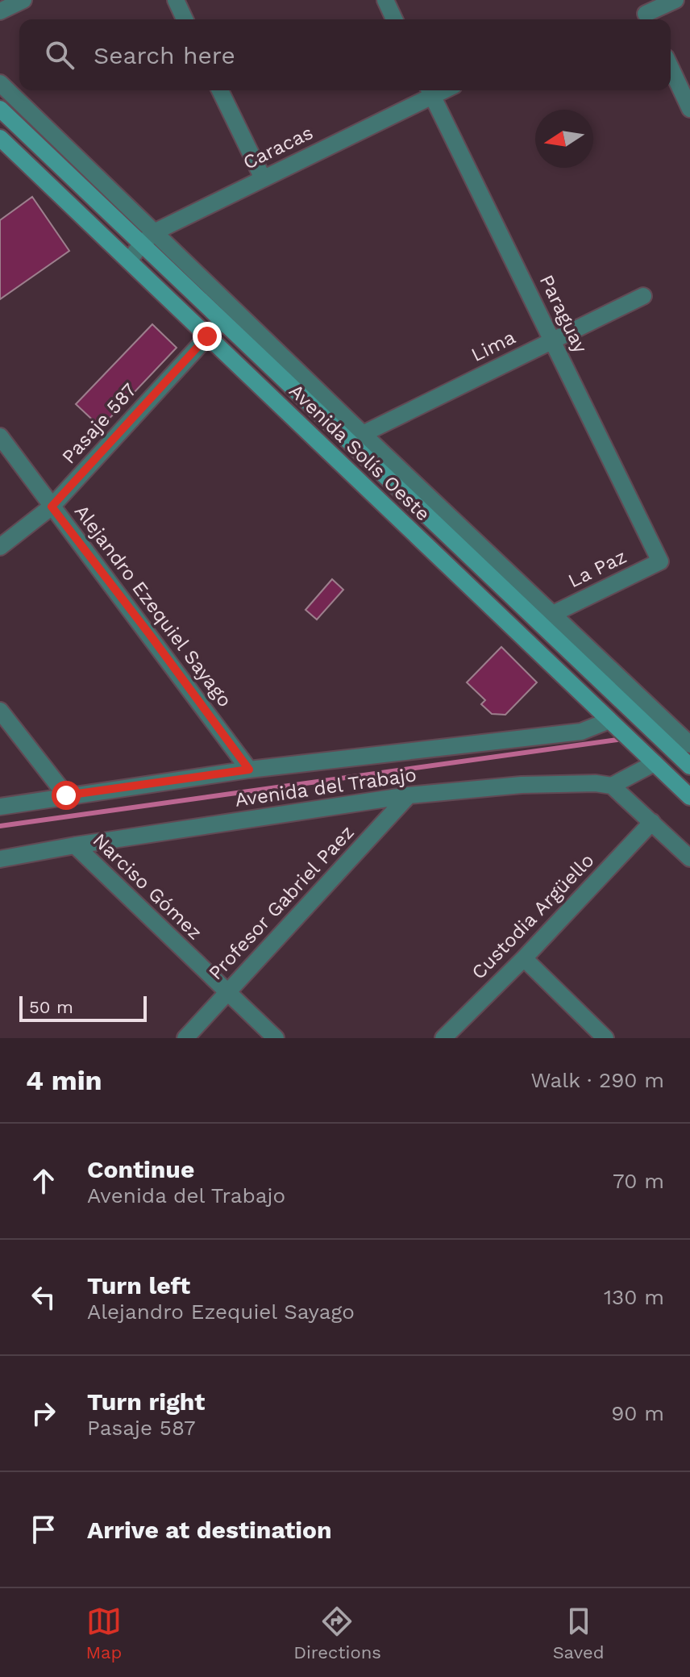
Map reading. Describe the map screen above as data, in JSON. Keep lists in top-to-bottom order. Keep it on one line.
{"streets":{"main road":["Avenida Solís Oeste"],"street":["Caracas","Paraguay","Lima","Pasaje 587","La Paz","Alejandro Ezequiel Sayago","Avenida del Trabajo","Narciso Gómez","Profesor Gabriel Paez","Custodia Argüello"]},"crossings":[["Caracas","Paraguay"],["Caracas","Avenida Solís Oeste"],["Paraguay","Lima"],["Paraguay","La Paz"],["Pasaje 587","Avenida Solís Oeste"],["Pasaje 587","Alejandro Ezequiel Sayago"],["Avenida Solís Oeste","Avenida del Trabajo"],["Alejandro Ezequiel Sayago","Avenida del Trabajo"],["Avenida del Trabajo","Narciso Gómez"],["Avenida del Trabajo","Profesor Gabriel Paez"],["Narciso Gómez","Profesor Gabriel Paez"]],"scale_bar":"50 m","north":"left","page":{"search":"Search here","scale":"50 m","heading":["4 min","Walk · 290 m"],"list":[["Continue","Avenida del Trabajo","70 m"],["Turn left","Alejandro Ezequiel Sayago","130 m"],["Turn right","Pasaje 587","90 m"],"Arrive at destination"],"nav":["Map","Directions","Saved"]}}
